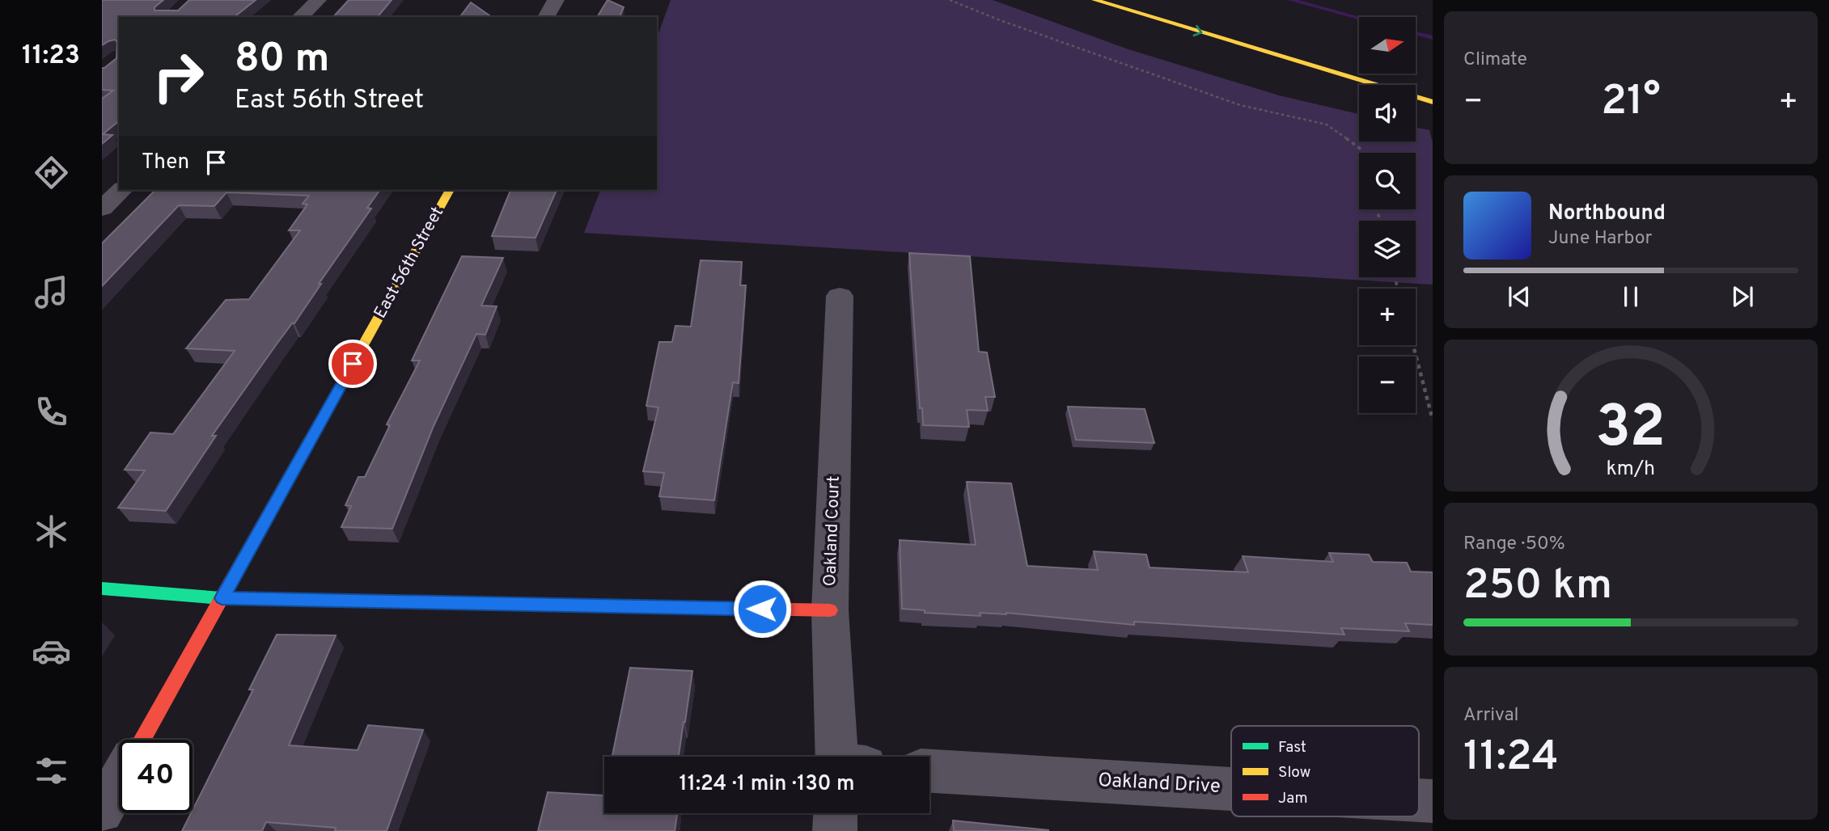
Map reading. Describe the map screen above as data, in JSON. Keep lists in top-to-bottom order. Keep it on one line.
{"streets":{"main road":["East 56th Street"],"street":["Oakland Court","Oakland Drive"]},"legend":["Fast","Slow","Jam"],"north":"right","page":{"tabs":"11:23","tile":["Climate",["Range · 50%","250 km"],["Arrival","11:24"]],"map_buttons":["+","−"],"turn":["80 m","East 56th Street"],"heat":["−","21°","+"],"then":"Then","song":["Northbound","June Harbor"],"limit":"40","trip":"11:24 · 1 min · 130 m","gauge":["32","km/h"]}}
